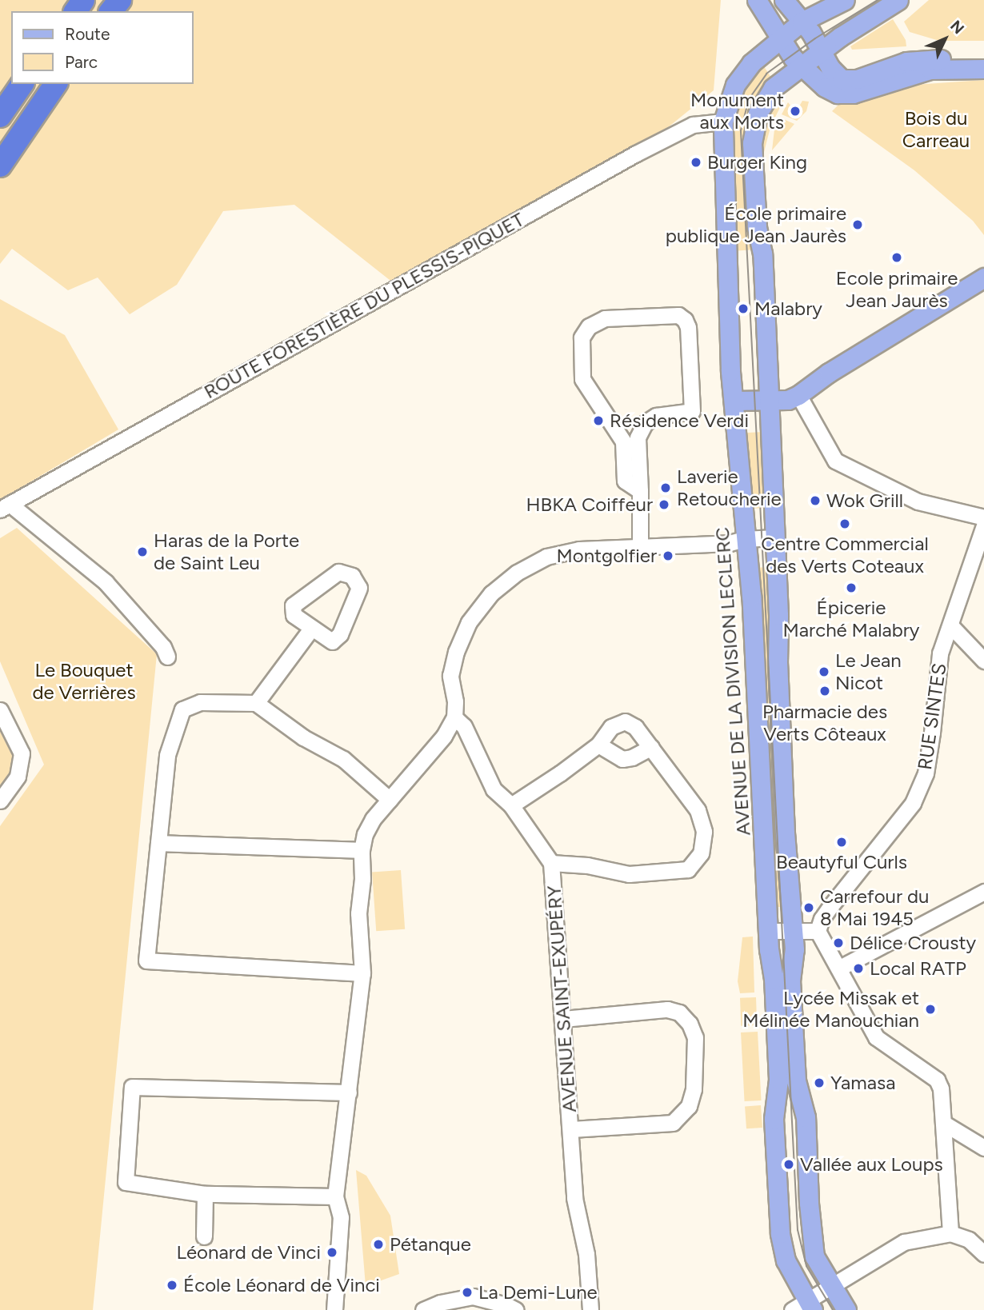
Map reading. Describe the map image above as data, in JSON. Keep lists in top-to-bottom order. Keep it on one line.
{"streets":{"main road":["AVENUE DE LA DIVISION LECLERC"],"street":["ROUTE FORESTIÈRE DU PLESSIS-PIQUET","RUE SINTES","AVENUE SAINT-EXUPÉRY"]},"crossings":[["ROUTE FORESTIÈRE DU PLESSIS-PIQUET","AVENUE DE LA DIVISION LECLERC"]],"parks":["Bois du Carreau","Le Bouquet de Verrières"],"places":["Monument aux Morts","Burger King","École primaire publique Jean Jaurès","Ecole primaire Jean Jaurès","Malabry","Résidence Verdi","Laverie Retoucherie","Wok Grill","HBKA Coiffeur","Centre Commercial des Verts Coteaux","Haras de la Porte de Saint Leu","Montgolfier","Épicerie Marché Malabry","Le Jean Nicot","Pharmacie des Verts Côteaux","Beautyful Curls","Carrefour du 8 Mai 1945","Délice Crousty","Local RATP","Lycée Missak et Mélinée Manouchian","Yamasa","Vallée aux Loups","Pétanque","Léonard de Vinci","École Léonard de Vinci","La Demi-Lune"],"legend":["Route","Parc"],"north":"top right"}
